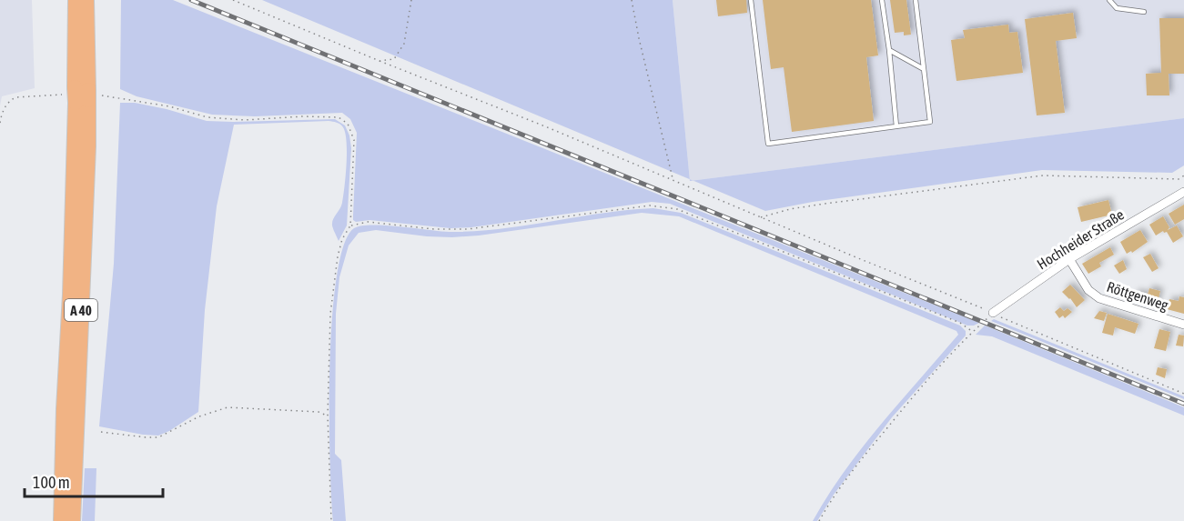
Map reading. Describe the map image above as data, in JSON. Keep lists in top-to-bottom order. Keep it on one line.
{"streets":{"highway":["A 40"],"street":["Hochheider Straße","Röttgenweg"]},"crossings":[["Hochheider Straße","Röttgenweg"]],"scale_bar":"100 m"}
